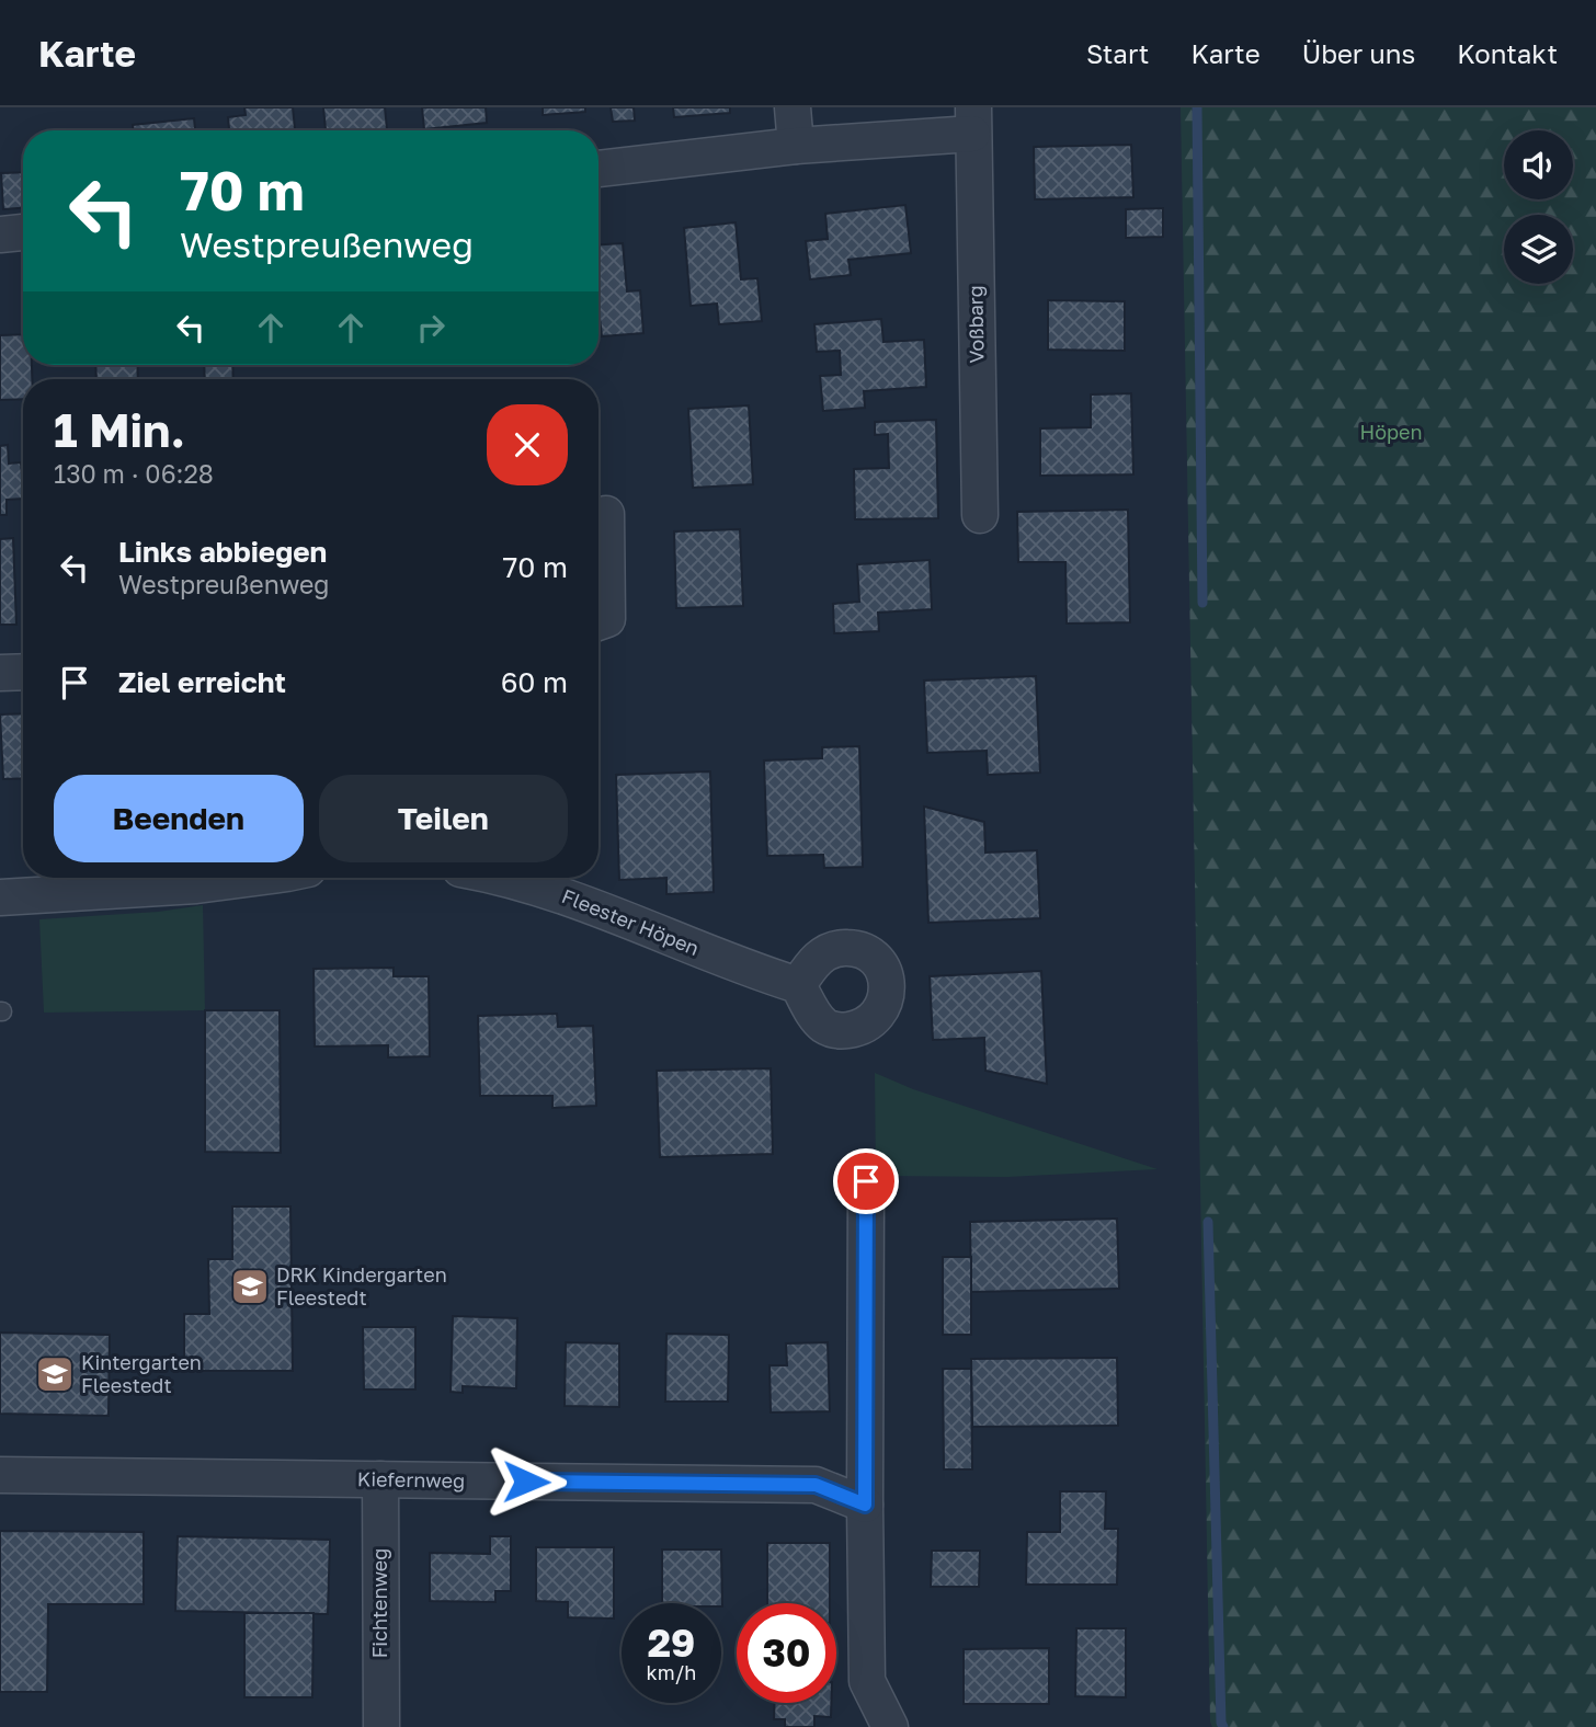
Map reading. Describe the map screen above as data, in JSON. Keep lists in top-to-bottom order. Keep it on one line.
{"streets":{"street":["Voßbarg","Fleester Höpen","Kiefernweg","Fichtenweg"]},"crossings":[["Kiefernweg","Fichtenweg"]],"parks":["Höpen"],"places":{"school or university":["DRK Kindergarten Fleestedt","Kintergarten Fleestedt"]},"page":{"header":"Karte","nav":["Start","Karte","Über uns","Kontakt"],"turn":["70 m","Westpreußenweg"],"heading":["1 Min.","130 m · 06:28"],"list":[{"name":"Links abbiegen","note":"Westpreußenweg","value":"70 m"},{"name":"Ziel erreicht","value":"60 m"}],"buttons":["Beenden","Teilen"],"speed":"29 km/h","limit":"30"}}
